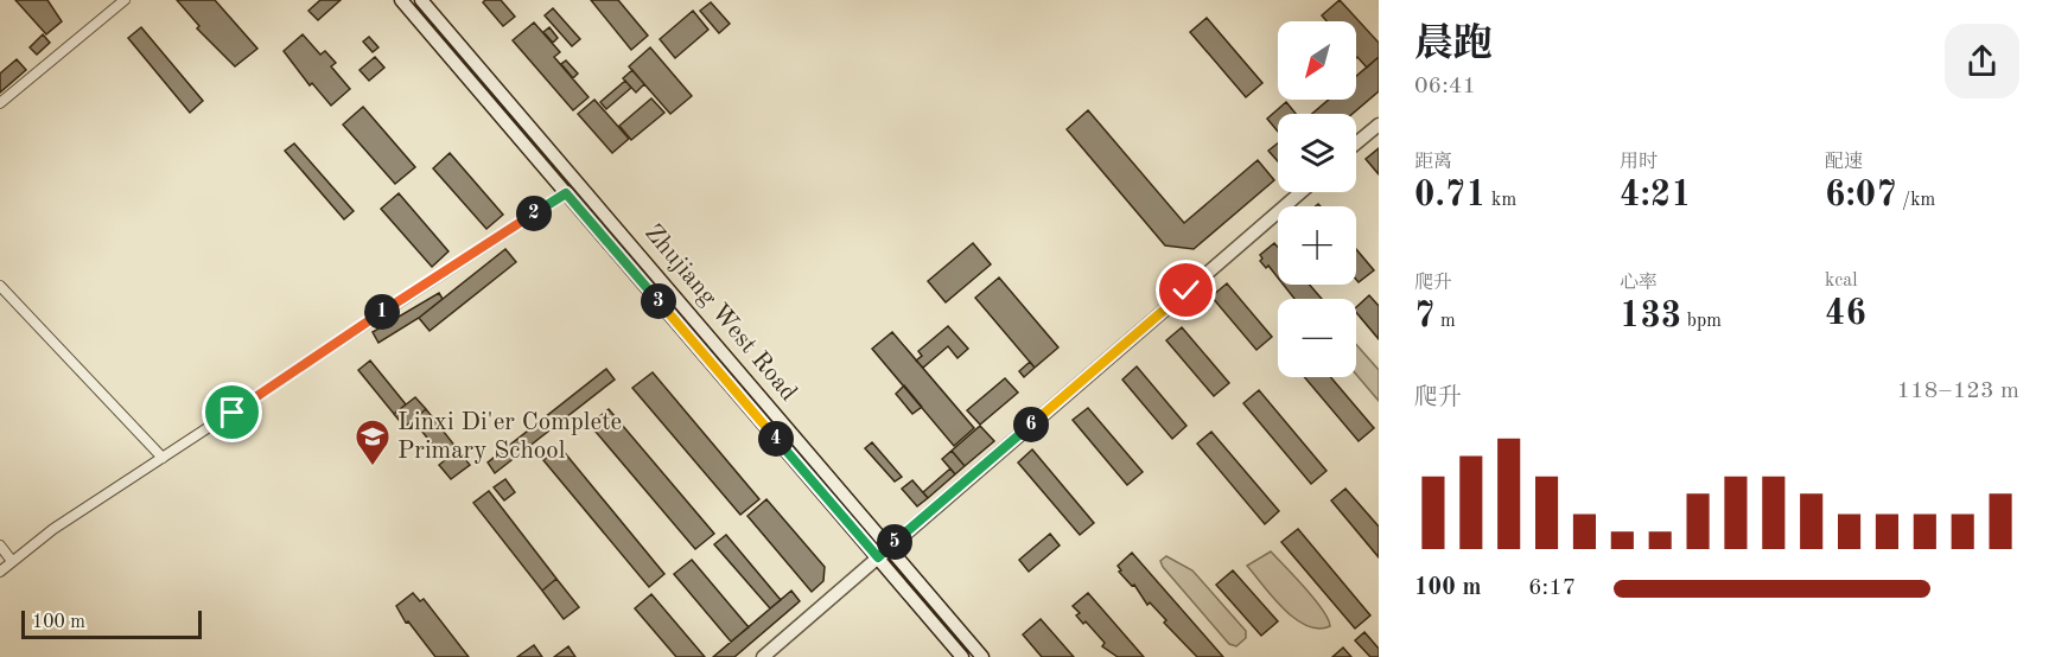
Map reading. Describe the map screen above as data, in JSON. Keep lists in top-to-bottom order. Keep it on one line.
{"streets":{"main road":["Zhujiang West Road"]},"places":{"school or university":["Linxi Di'er Complete Primary School"]},"scale_bar":"100 m","north":"bottom left","page":{"heading":["晨跑","06:41"],"map_buttons":["+","−"],"stats":[["距离","0.71 km"],["用时","4:21"],["配速","6:07 /km"],["爬升","7 m"],["心率","133 bpm"],["kcal","46"]],"pins":["2","3","1","6","4","5"],"chart":["爬升","118–123 m"],"list":[{"name":"100 m","note":"6:17"}],"scale":"100 m"}}
